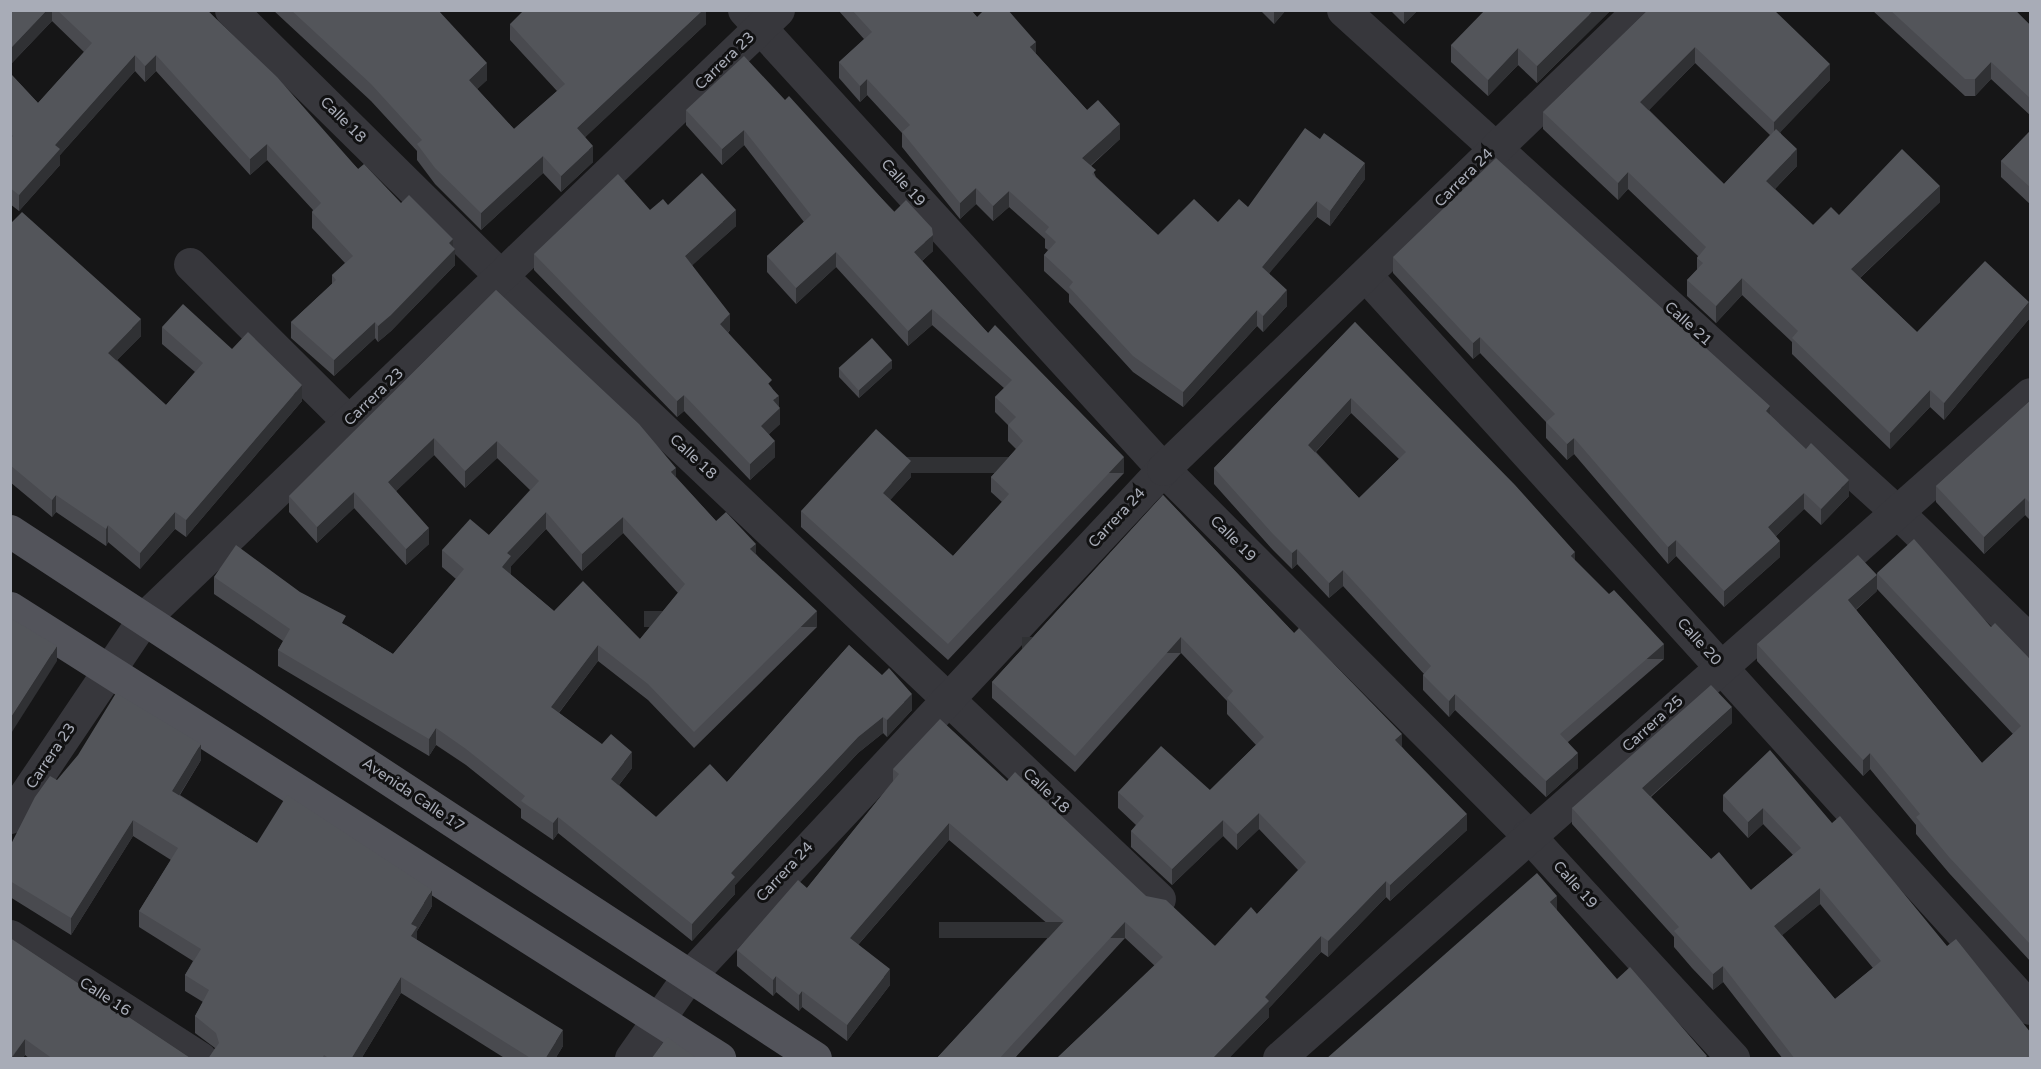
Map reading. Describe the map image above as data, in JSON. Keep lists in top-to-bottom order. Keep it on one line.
{"streets":{"main road":["Avenida Calle 17"],"street":["Carrera 23","Calle 18","Carrera 24","Calle 19","Calle 21","Calle 20","Carrera 25","Calle 16"]},"crossings":[["Carrera 23","Calle 18"],["Carrera 23","Calle 19"],["Carrera 23","Avenida Calle 17"],["Calle 18","Carrera 24"],["Carrera 24","Calle 19"],["Carrera 24","Calle 21"],["Carrera 24","Calle 20"],["Carrera 24","Avenida Calle 17"],["Calle 19","Carrera 25"],["Calle 21","Carrera 25"],["Calle 20","Carrera 25"]]}
